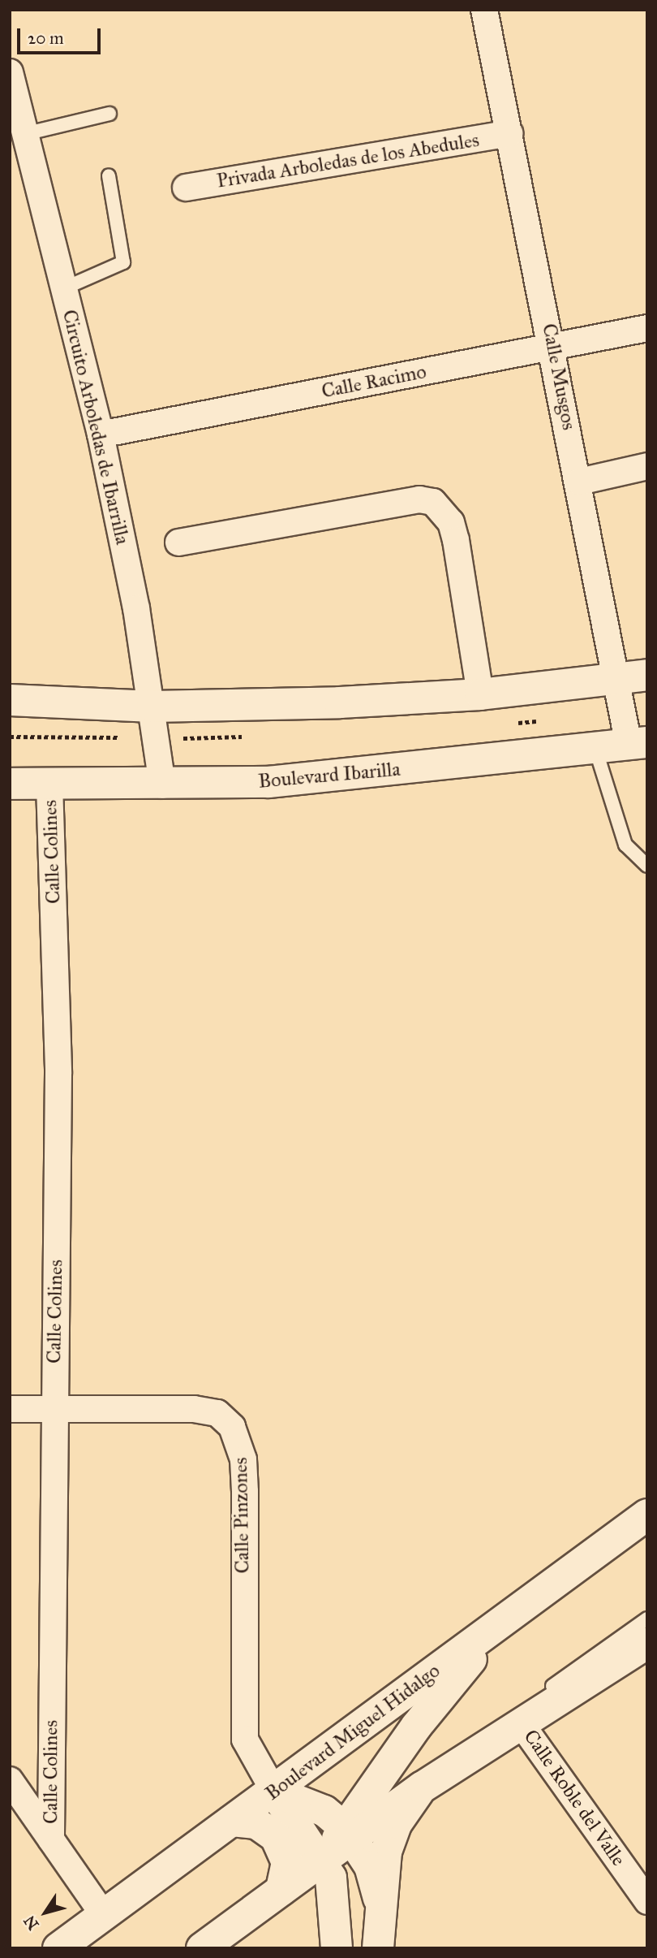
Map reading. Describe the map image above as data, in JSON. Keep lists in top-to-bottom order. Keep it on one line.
{"streets":{"main road":["Boulevard Ibarilla","Boulevard Miguel Hidalgo"],"street":["Privada Arboledas de los Abedules","Calle Musgos","Calle Racimo","Circuito Arboledas de Ibarrilla","Calle Colines","Calle Pinzones","Calle Roble del Valle"]},"crossings":[["Privada Arboledas de los Abedules","Calle Musgos"],["Calle Musgos","Calle Racimo"],["Calle Musgos","Boulevard Ibarilla"],["Calle Racimo","Circuito Arboledas de Ibarrilla"],["Circuito Arboledas de Ibarrilla","Boulevard Ibarilla"],["Boulevard Ibarilla","Calle Colines"],["Calle Colines","Calle Pinzones"],["Calle Pinzones","Boulevard Miguel Hidalgo"]],"scale_bar":"20 m","north":"bottom left"}
